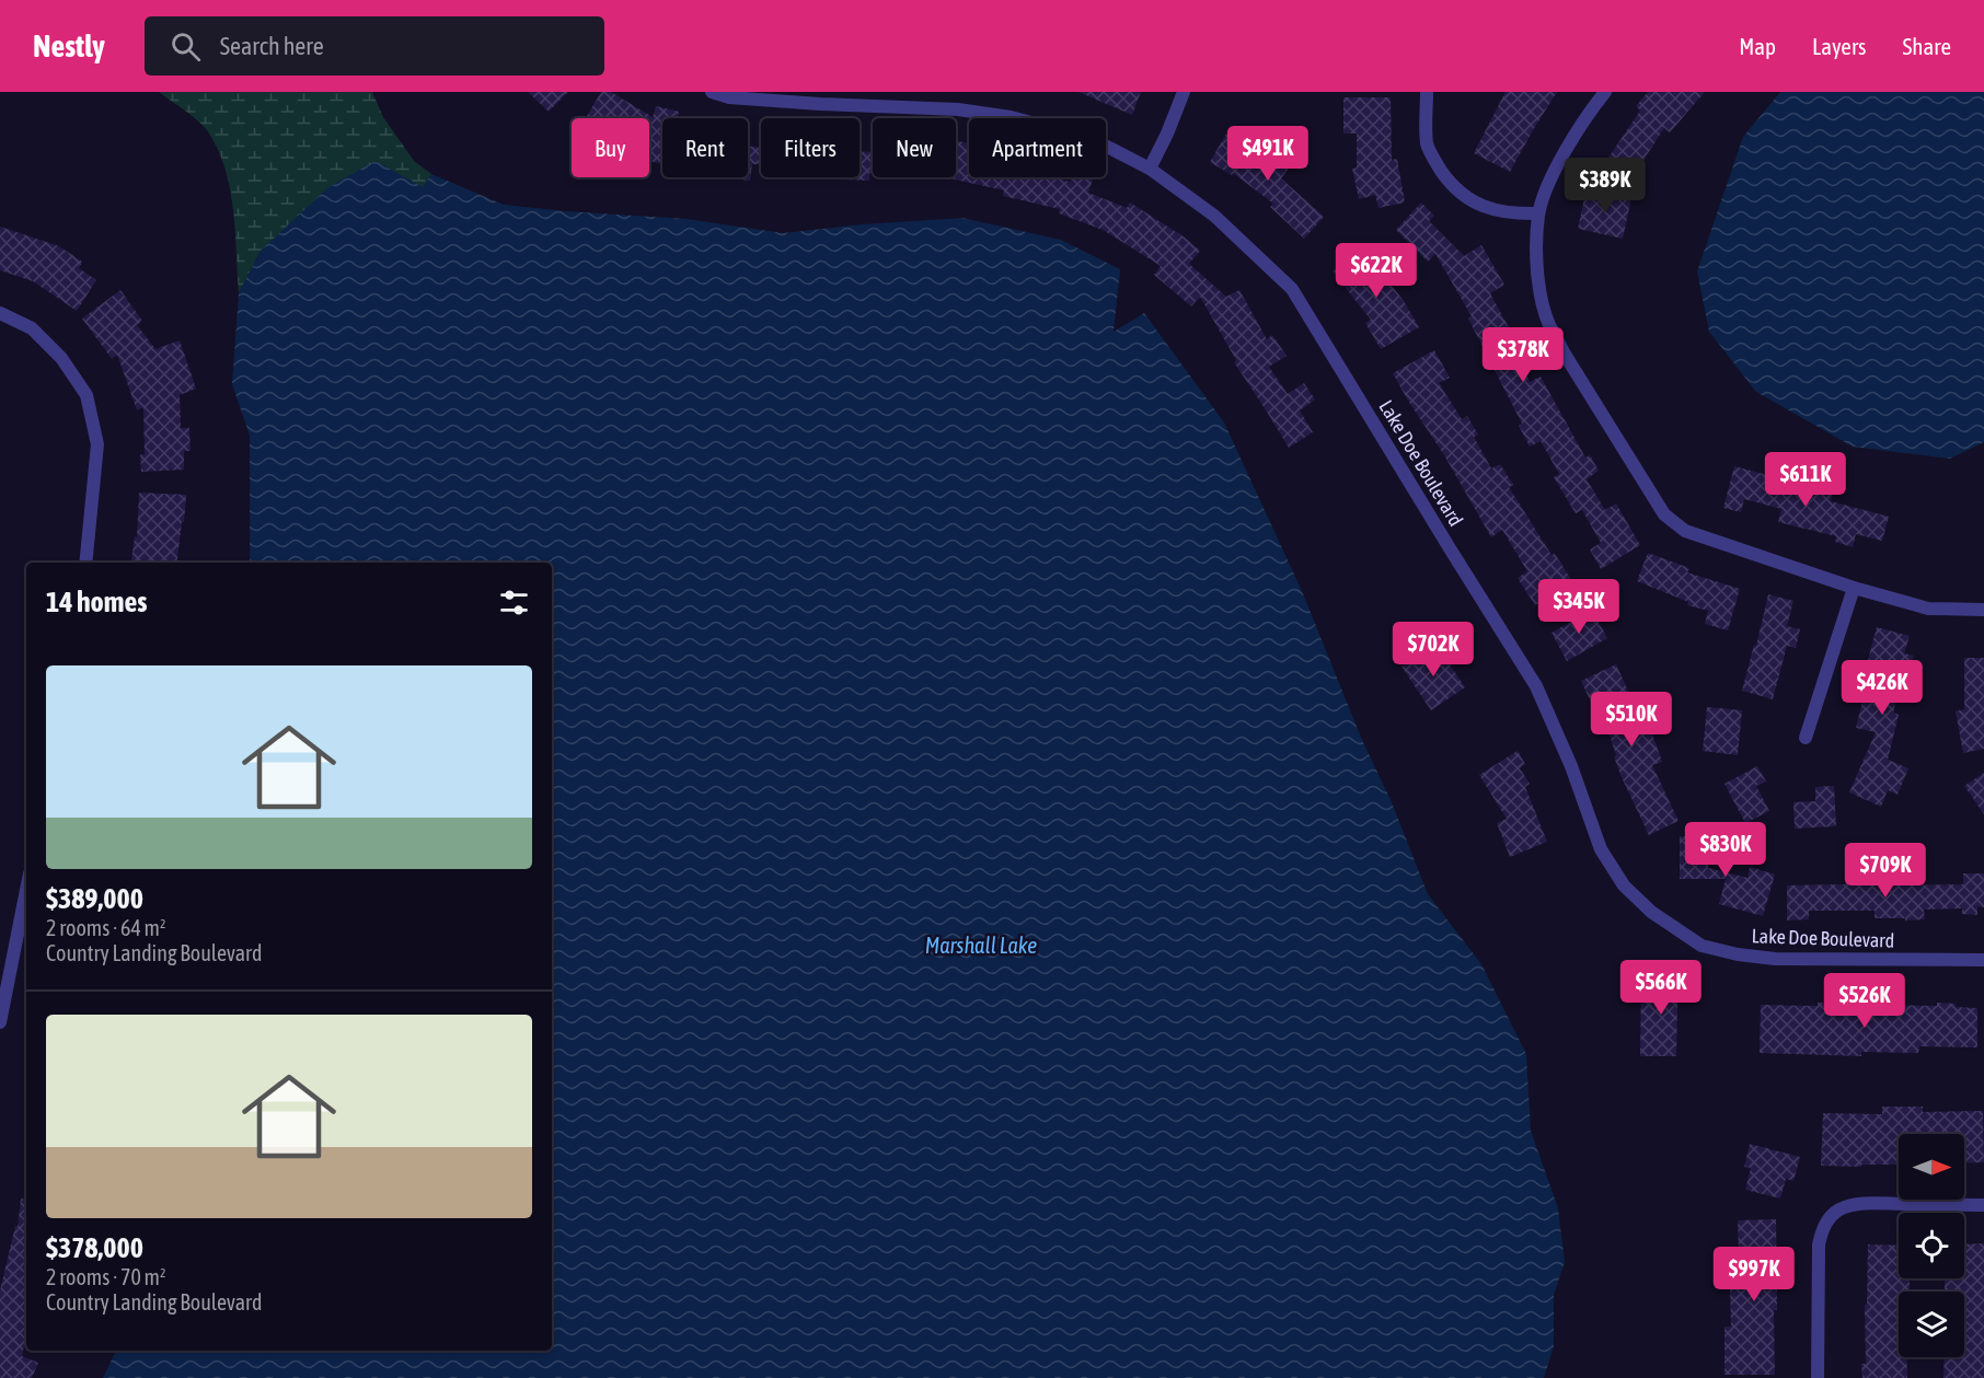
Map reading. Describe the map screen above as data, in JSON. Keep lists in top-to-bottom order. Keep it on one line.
{"streets":{"street":["Lake Doe Boulevard"]},"water":["Marshall Lake"],"north":"right","page":{"header":"Nestly","search":"Search here","nav":["Map","Layers","Share"],"chip":["Buy","Rent","Filters","New","Apartment"],"price":["$491K","$389K","$622K","$378K","$611K","$345K","$702K","$426K","$510K","$830K","$709K","$566K","$526K","$997K"],"heading":"14 homes","list":[{"name":"$389,000","note":"2 rooms · 64 m² · Country Landing Boulevard"},{"name":"$378,000","note":"2 rooms · 70 m² · Country Landing Boulevard"}]}}
